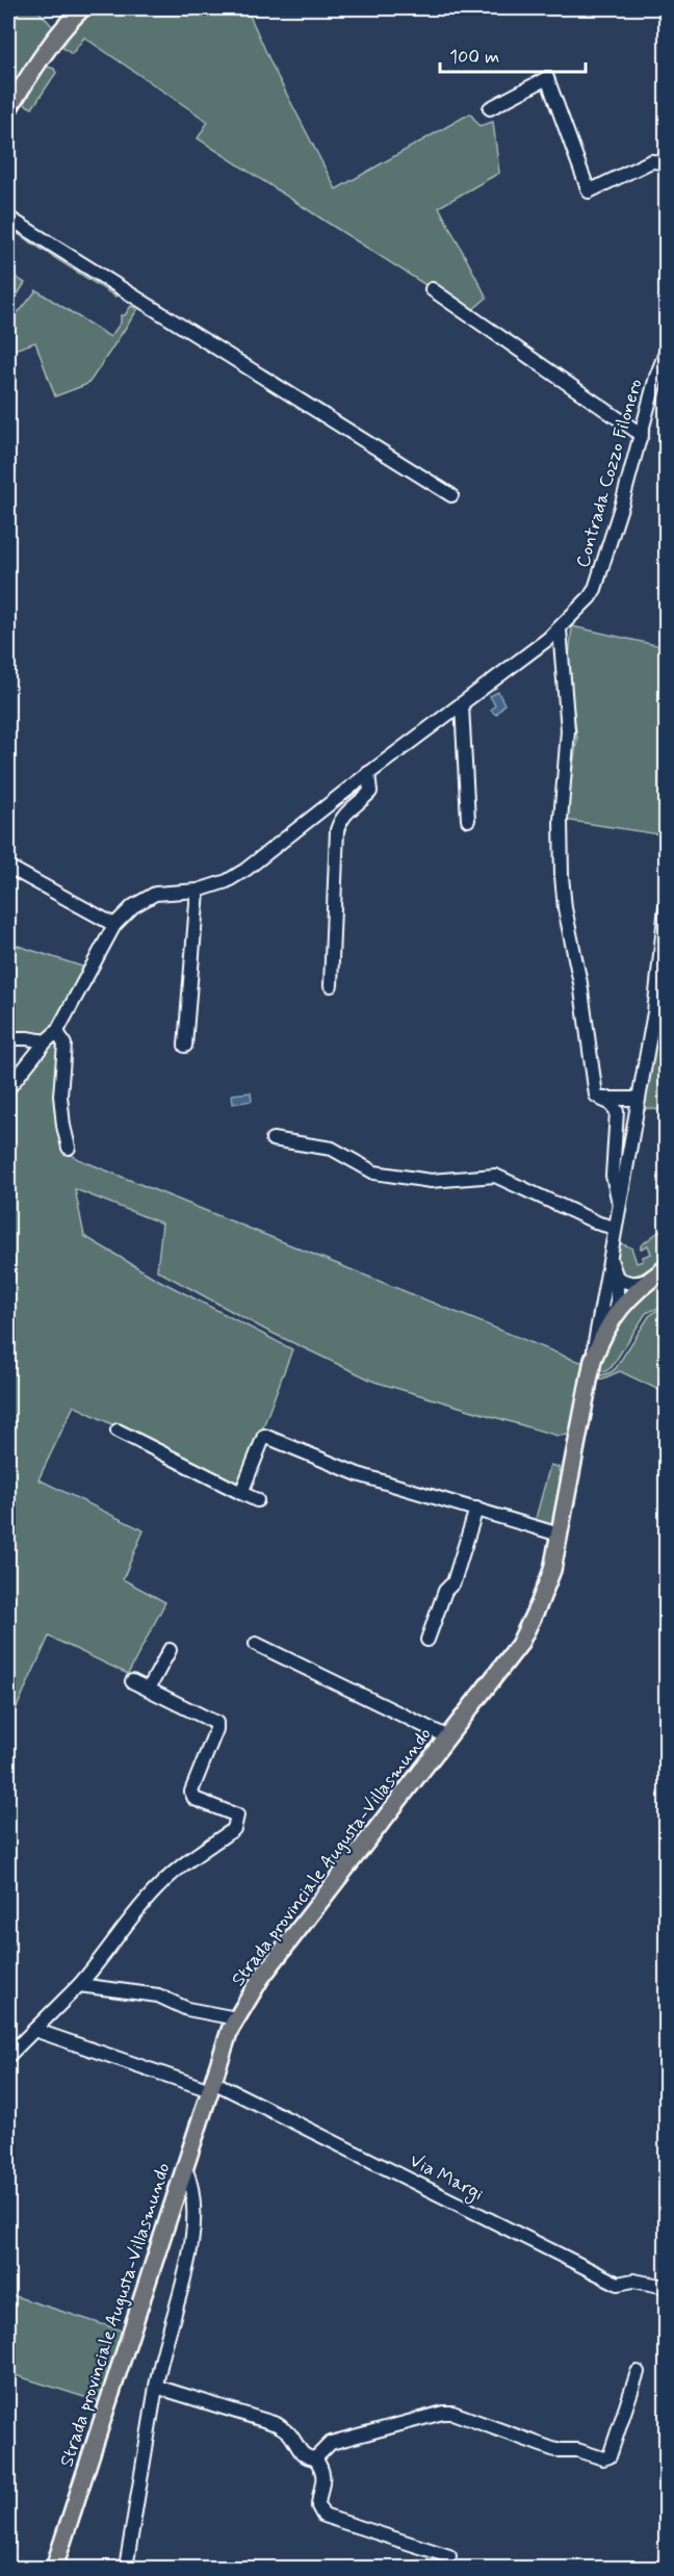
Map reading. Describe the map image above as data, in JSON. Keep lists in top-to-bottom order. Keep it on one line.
{"streets":{"main road":["Strada provinciale Augusta-Villasmundo"],"street":["Contrada Cozzo Filonero","Via Margi"]},"crossings":[["Strada provinciale Augusta-Villasmundo","Via Margi"]],"scale_bar":"100 m"}
